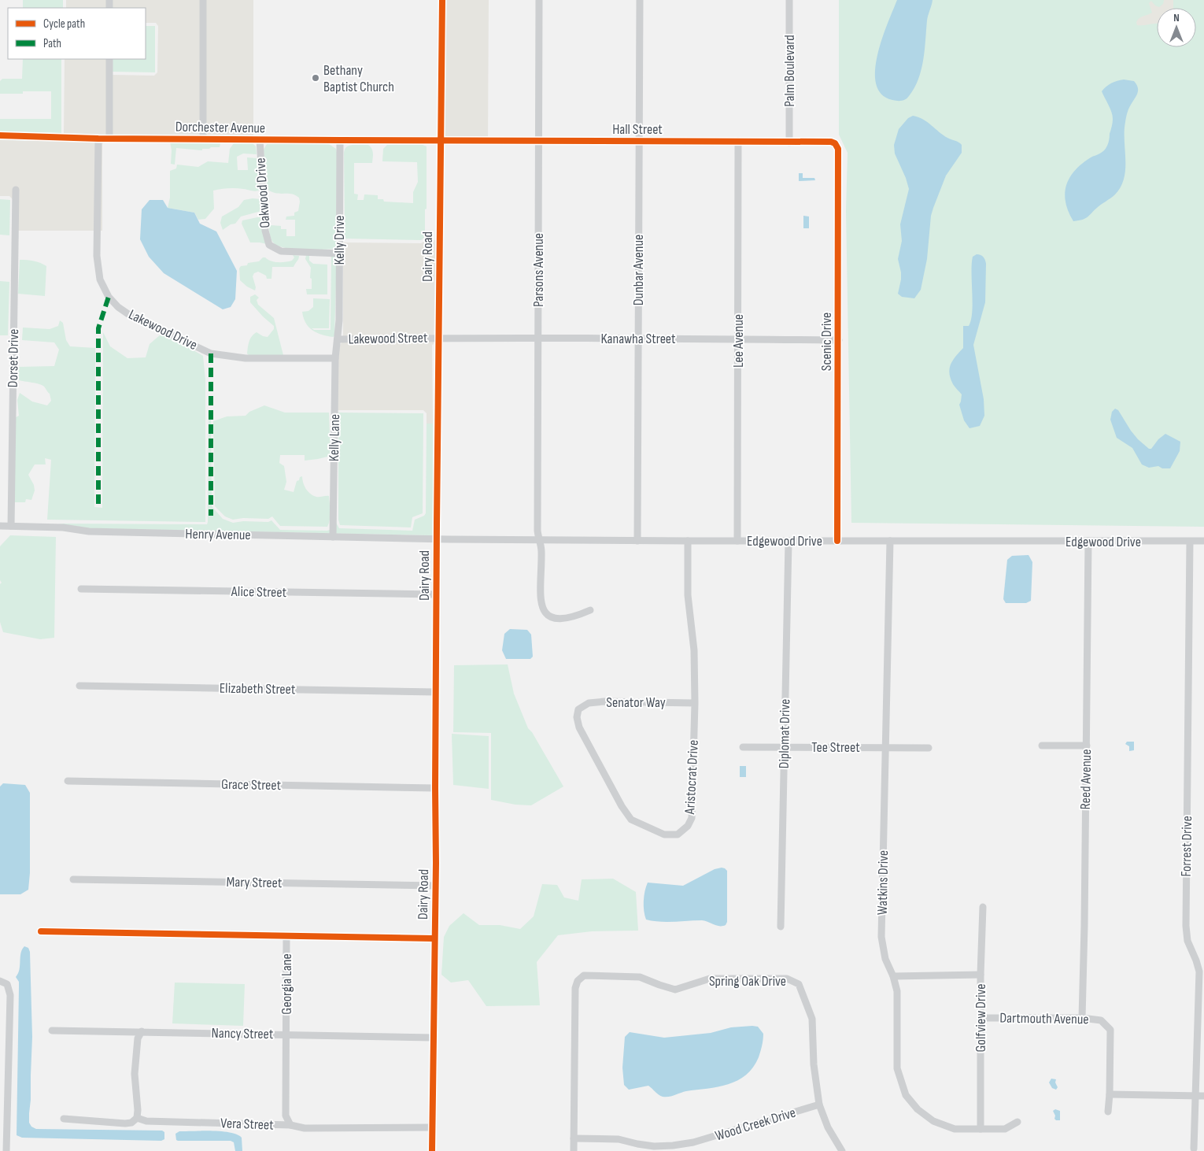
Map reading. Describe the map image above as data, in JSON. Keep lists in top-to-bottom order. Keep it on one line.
{"streets":{"street":["Palm Boulevard","Dorchester Avenue","Hall Street","Oakwood Drive","Kelly Drive","Dairy Road","Parsons Avenue","Dunbar Avenue","Lakewood Drive","Lakewood Street","Kanawha Street","Lee Avenue","Scenic Drive","Dorset Drive","Kelly Lane","Henry Avenue","Edgewood Drive","Alice Street","Elizabeth Street","Senator Way","Diplomat Drive","Tee Street","Aristocrat Drive","Reed Avenue","Grace Street","Forrest Drive","Mary Street","Watkins Drive","Spring Oak Drive","Georgia Lane","Golfview Drive","Dartmouth Avenue","Nancy Street","Vera Street","Wood Creek Drive"]},"crossings":[["Palm Boulevard","Hall Street"],["Dorchester Avenue","Hall Street"],["Dorchester Avenue","Oakwood Drive"],["Dorchester Avenue","Kelly Drive"],["Dorchester Avenue","Dairy Road"],["Dorchester Avenue","Lakewood Drive"],["Hall Street","Dairy Road"],["Hall Street","Parsons Avenue"],["Hall Street","Dunbar Avenue"],["Hall Street","Lee Avenue"],["Hall Street","Scenic Drive"],["Oakwood Drive","Kelly Drive"],["Kelly Drive","Lakewood Street"],["Kelly Drive","Kelly Lane"],["Dairy Road","Lakewood Street"],["Dairy Road","Kanawha Street"],["Dairy Road","Henry Avenue"],["Dairy Road","Edgewood Drive"],["Dairy Road","Alice Street"],["Dairy Road","Elizabeth Street"],["Dairy Road","Grace Street"],["Dairy Road","Mary Street"],["Dairy Road","Nancy Street"],["Dairy Road","Vera Street"],["Parsons Avenue","Kanawha Street"],["Parsons Avenue","Edgewood Drive"],["Dunbar Avenue","Kanawha Street"],["Dunbar Avenue","Edgewood Drive"],["Lakewood Drive","Kelly Lane"],["Lakewood Street","Kanawha Street"],["Lakewood Street","Kelly Lane"],["Kanawha Street","Lee Avenue"],["Kanawha Street","Scenic Drive"],["Lee Avenue","Edgewood Drive"],["Scenic Drive","Edgewood Drive"],["Dorset Drive","Henry Avenue"],["Kelly Lane","Henry Avenue"],["Henry Avenue","Edgewood Drive"],["Edgewood Drive","Diplomat Drive"],["Edgewood Drive","Aristocrat Drive"],["Edgewood Drive","Reed Avenue"],["Edgewood Drive","Forrest Drive"],["Edgewood Drive","Watkins Drive"],["Senator Way","Aristocrat Drive"],["Diplomat Drive","Tee Street"],["Tee Street","Watkins Drive"],["Reed Avenue","Dartmouth Avenue"],["Watkins Drive","Golfview Drive"],["Spring Oak Drive","Wood Creek Drive"],["Georgia Lane","Nancy Street"],["Georgia Lane","Vera Street"],["Golfview Drive","Dartmouth Avenue"]],"places":["Bethany Baptist Church"],"legend":["Cycle path","Path"],"north":"top"}
